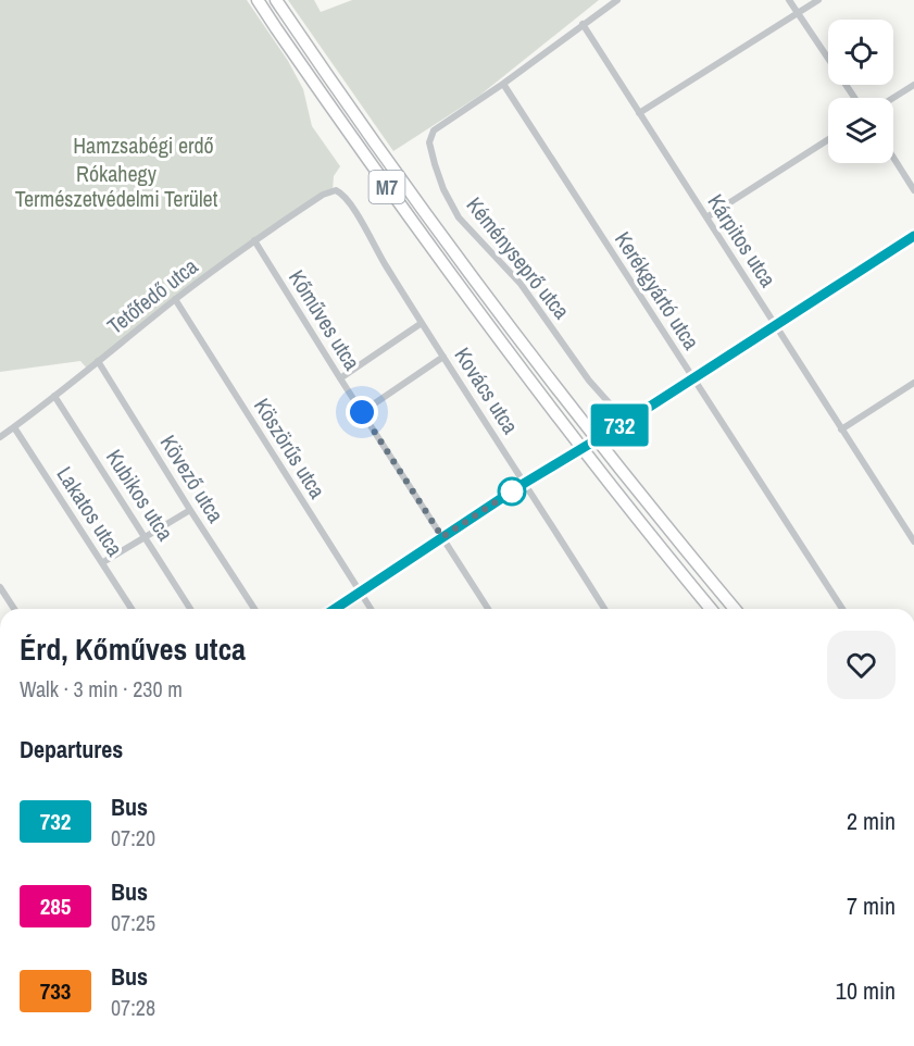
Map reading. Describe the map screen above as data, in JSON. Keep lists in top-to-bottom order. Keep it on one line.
{"streets":{"highway":["M7"],"street":["Kárpitos utca","Kéményseprő utca","Kerékgyártó utca","Tetőfedő utca","Kőműves utca","Kovács utca","Köszörűs utca","Kövező utca","Kubikos utca","Lakatos utca"]},"crossings":[["Kéményseprő utca","Kerékgyártó utca"],["Tetőfedő utca","Kőműves utca"],["Tetőfedő utca","Kovács utca"],["Tetőfedő utca","Köszörűs utca"],["Tetőfedő utca","Kövező utca"],["Tetőfedő utca","Kubikos utca"],["Tetőfedő utca","Lakatos utca"]],"parks":["Hamzsabégi erdő","Rókahegy Természetvédelmi Terület"],"lines":["bus line 732"],"page":{"on_map":"732","heading":[["Érd, Kőműves utca","Walk · 3 min · 230 m"],"Departures"],"list":[{"mark":"732","name":"Bus","note":"07:20","value":"2 min"},{"mark":"285","name":"Bus","note":"07:25","value":"7 min"},{"mark":"733","name":"Bus","note":"07:28","value":"10 min"}]}}
